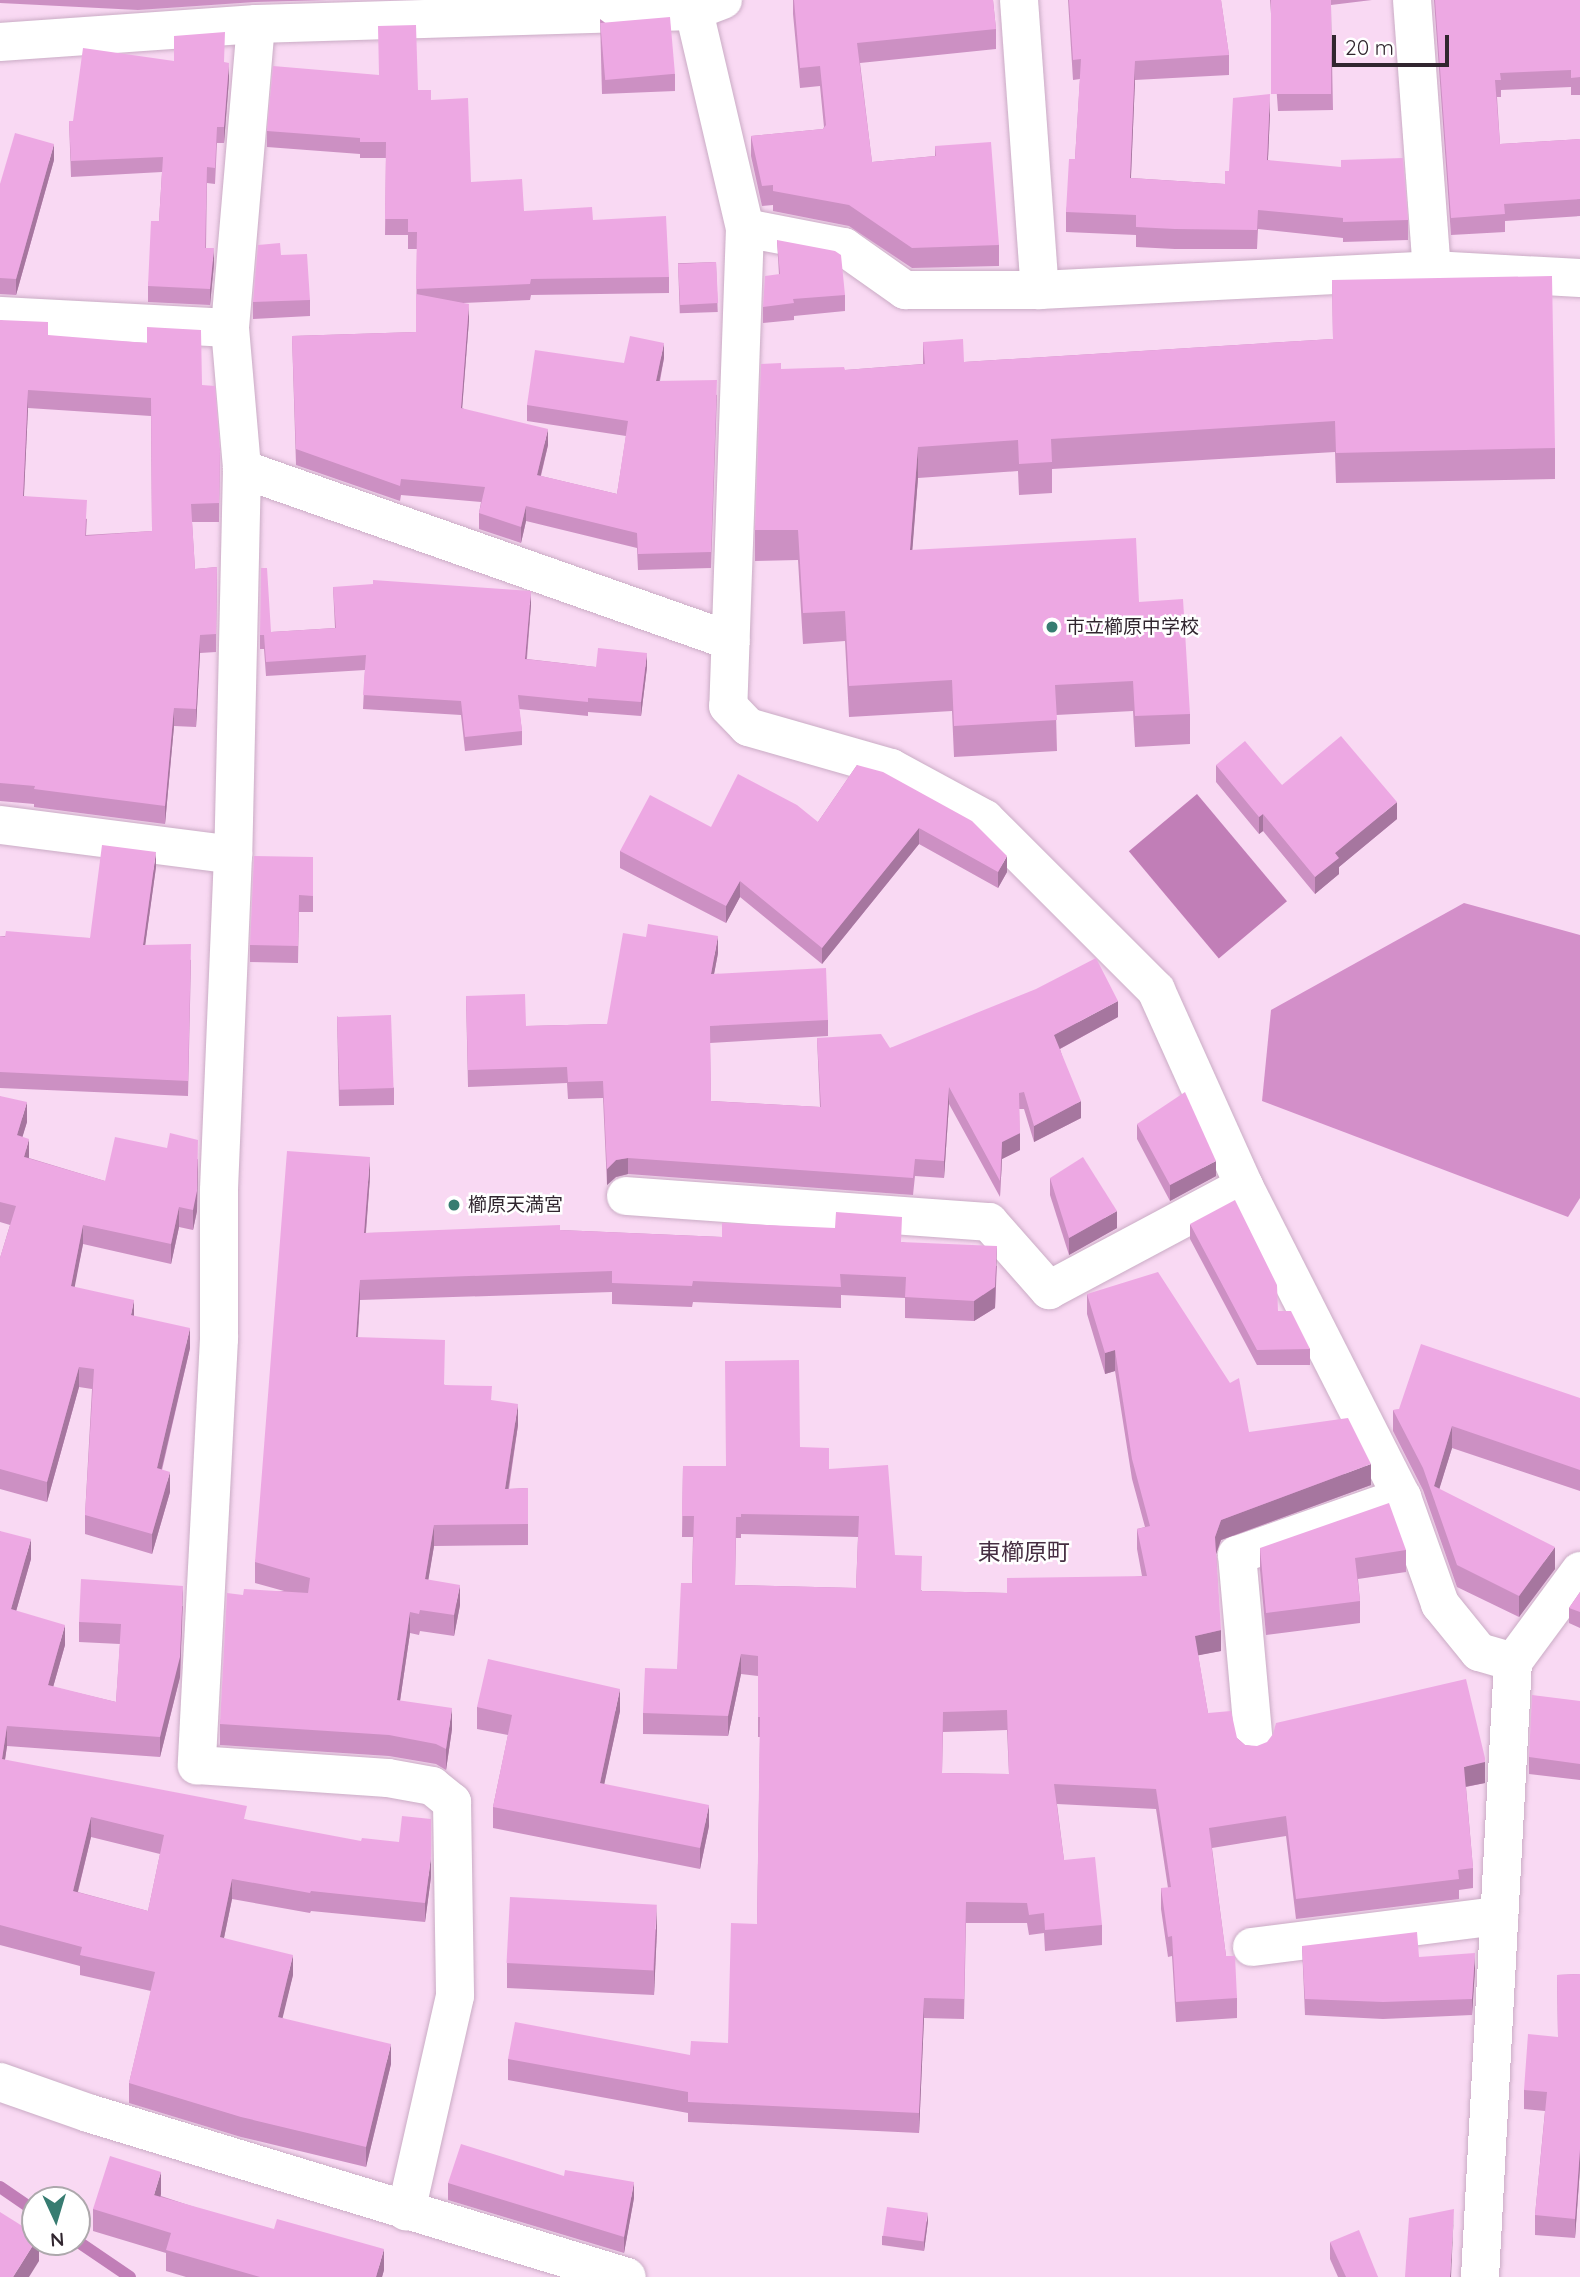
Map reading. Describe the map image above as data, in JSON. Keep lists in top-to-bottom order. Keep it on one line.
{"districts":["東櫛原町"],"places":["市立櫛原中学校","櫛原天満宮"],"scale_bar":"20 m","north":"bottom"}
